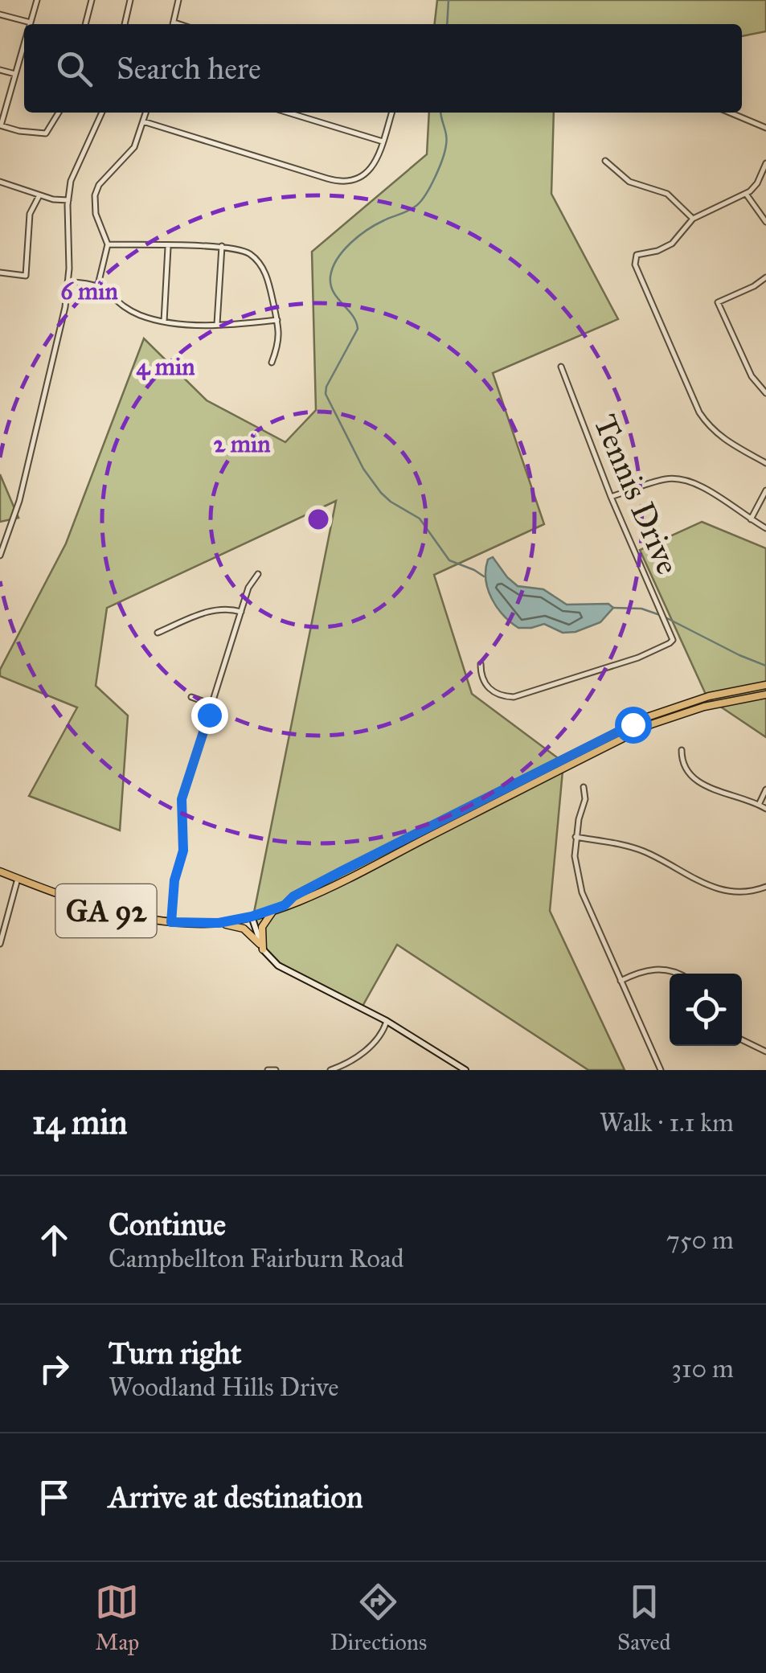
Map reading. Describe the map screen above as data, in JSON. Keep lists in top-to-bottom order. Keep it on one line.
{"streets":{"main road":["GA 92"],"street":["Tennis Drive"]},"page":{"search":"Search here","heading":["14 min","Walk · 1.1 km"],"list":[["Continue","Campbellton Fairburn Road","750 m"],["Turn right","Woodland Hills Drive","310 m"],"Arrive at destination"],"nav":["Map","Directions","Saved"]},"rings":["6 min","4 min","2 min"]}
